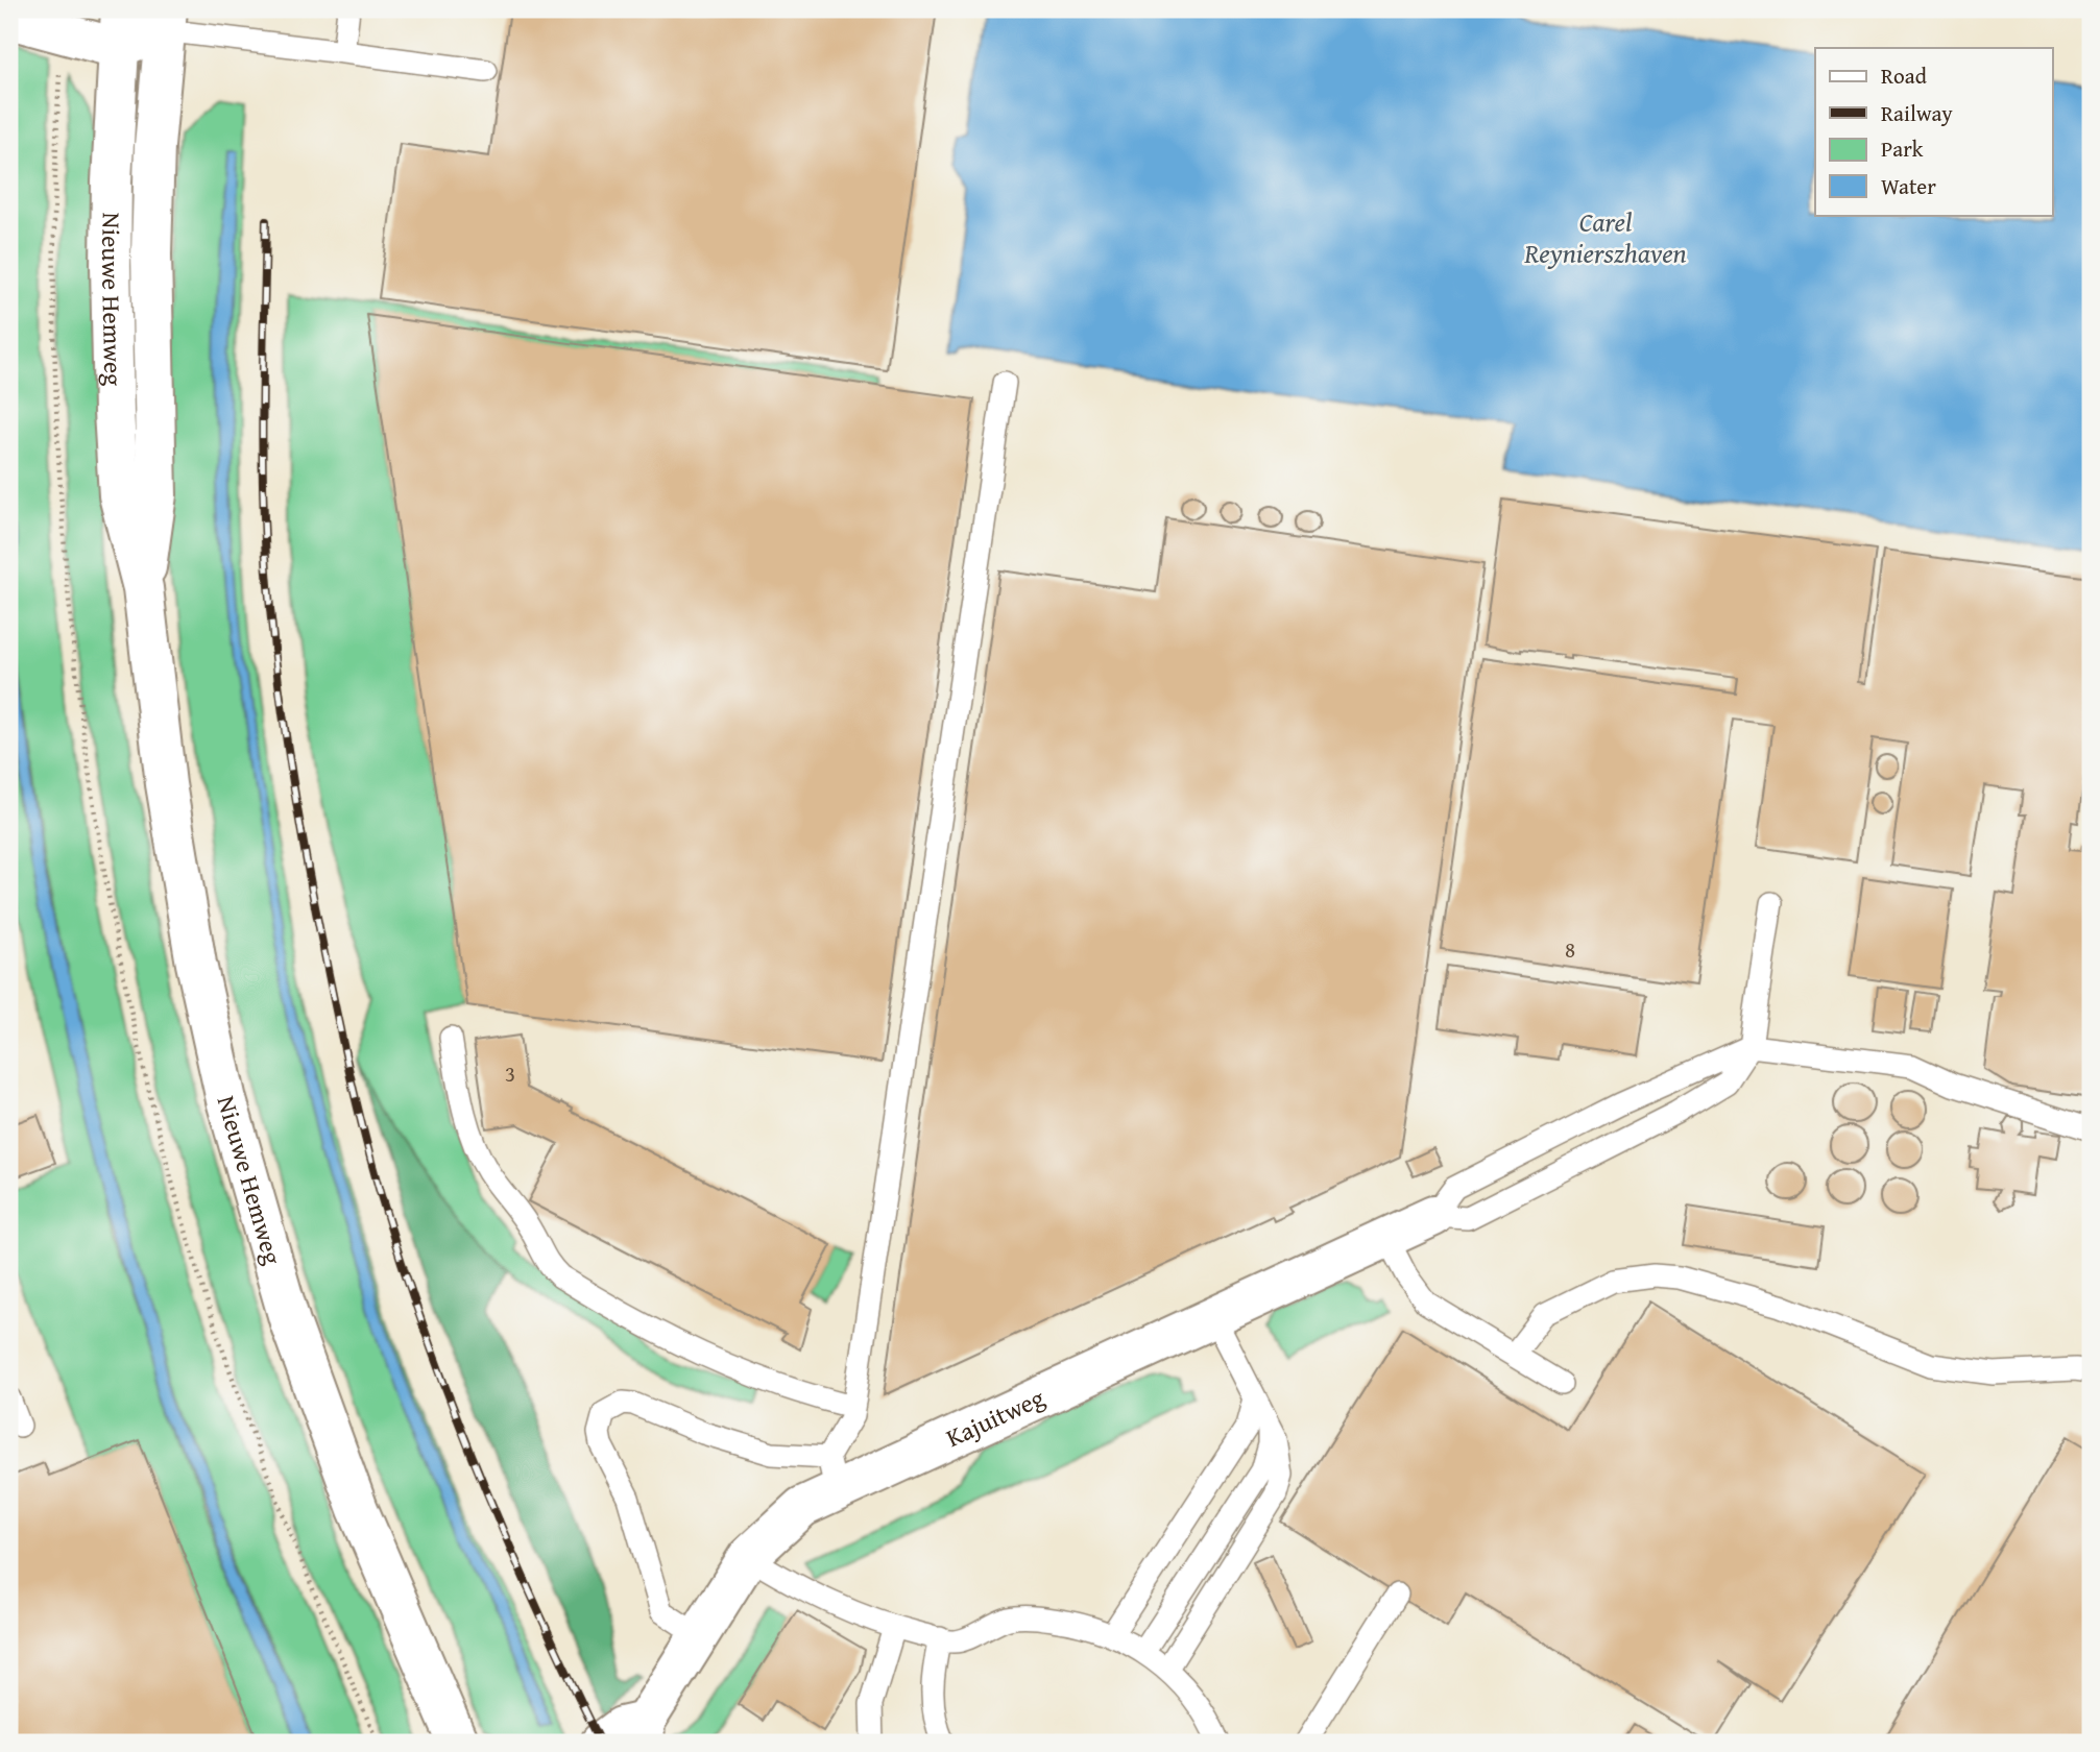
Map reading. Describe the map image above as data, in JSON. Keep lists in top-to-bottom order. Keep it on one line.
{"streets":{"main road":["Nieuwe Hemweg","Kajuitweg"]},"water":["Carel Reynierszhaven"],"house_numbers":["8","3"],"legend":["Road","Railway","Park","Water"]}
